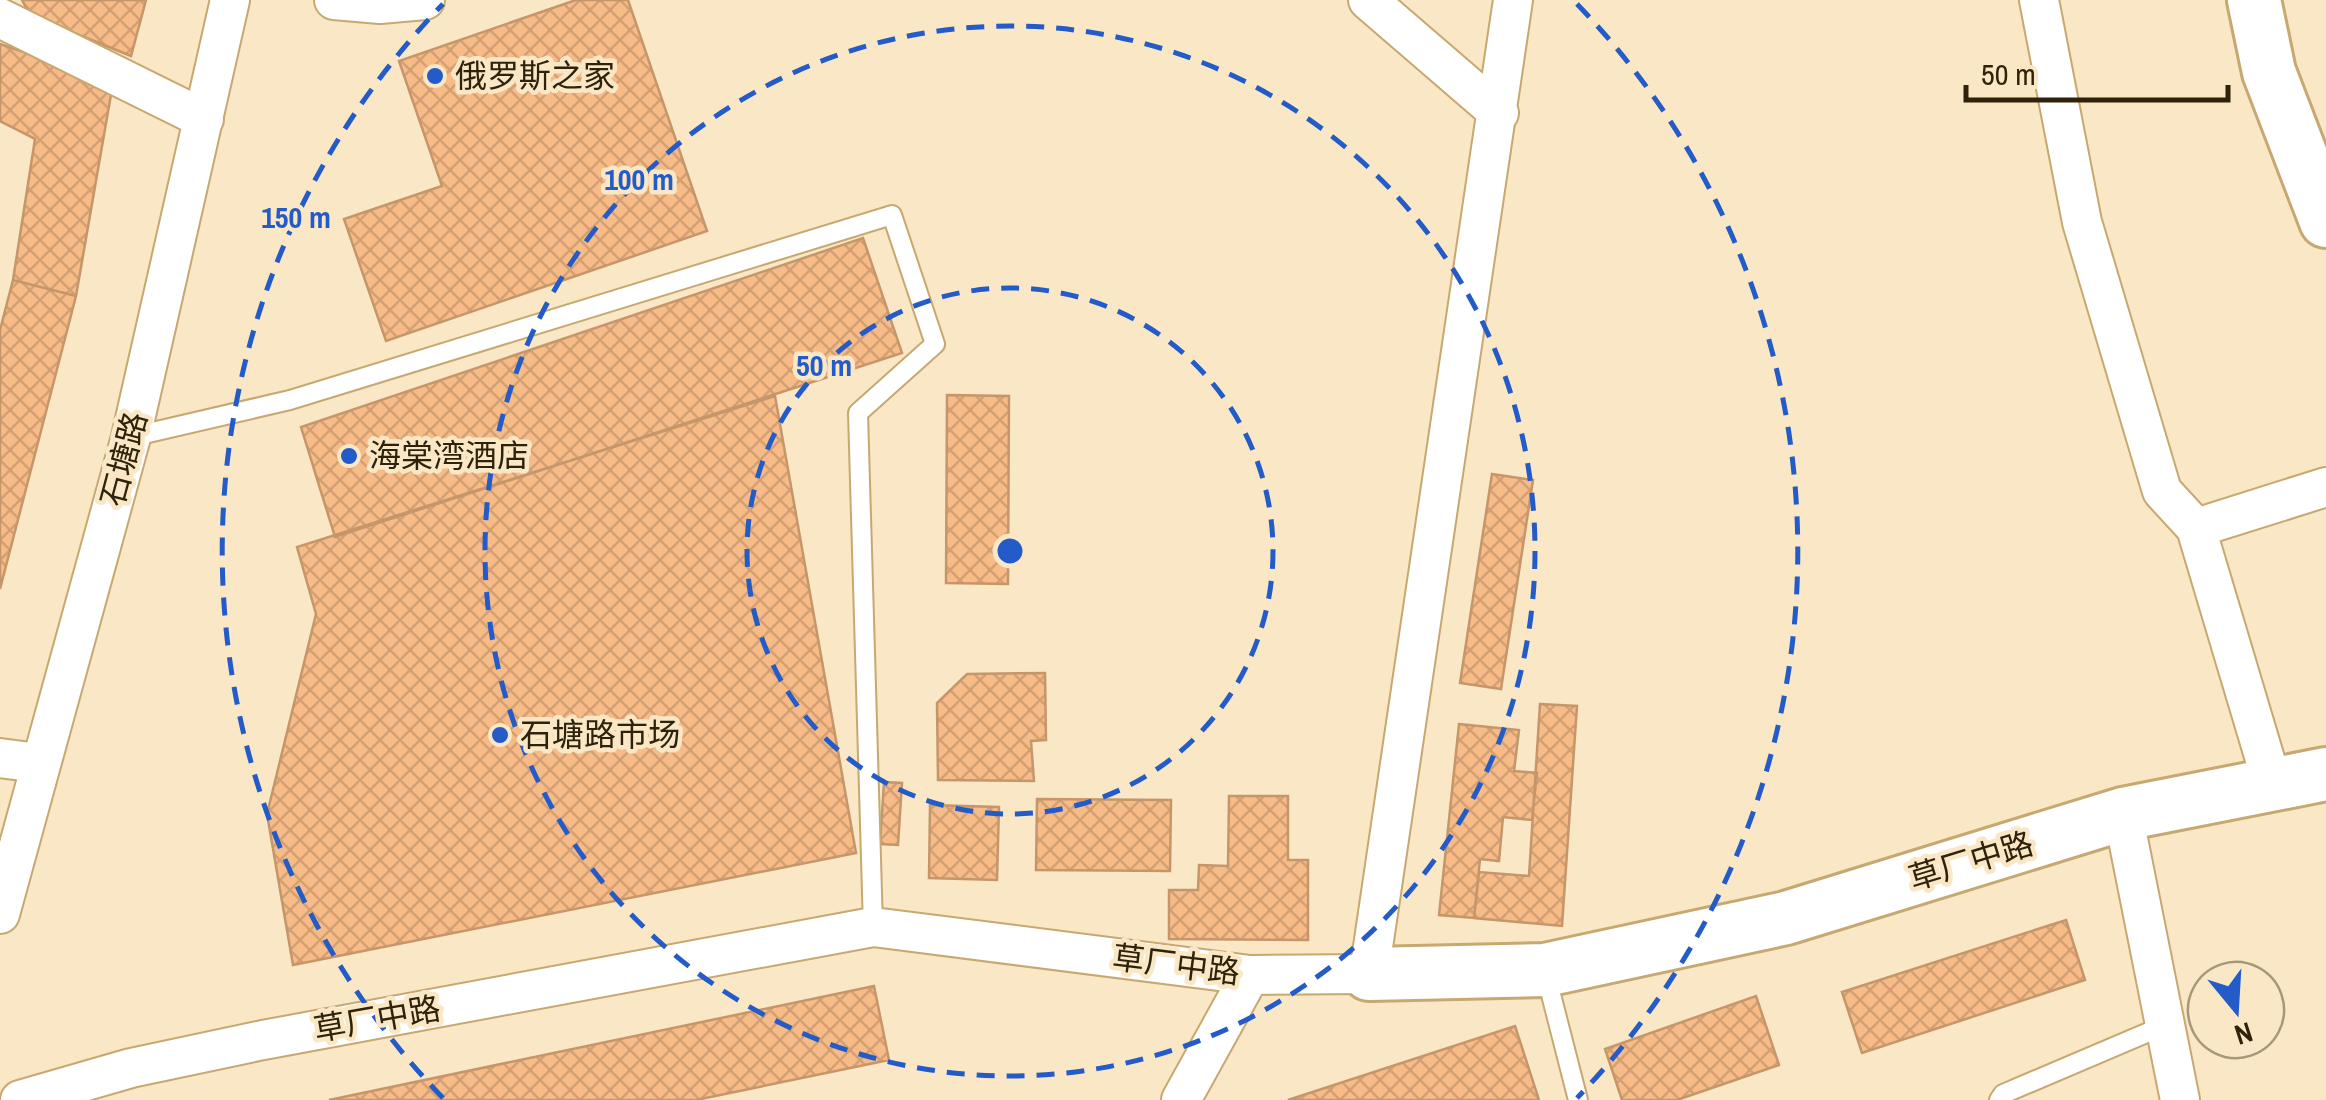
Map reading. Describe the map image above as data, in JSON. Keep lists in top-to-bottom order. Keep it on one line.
{"streets":{"street":["石塘路","草厂中路"]},"places":["俄罗斯之家","海棠湾酒店","石塘路市场"],"scale_bar":"50 m","north":"bottom","rings":["100 m","150 m","50 m"]}
